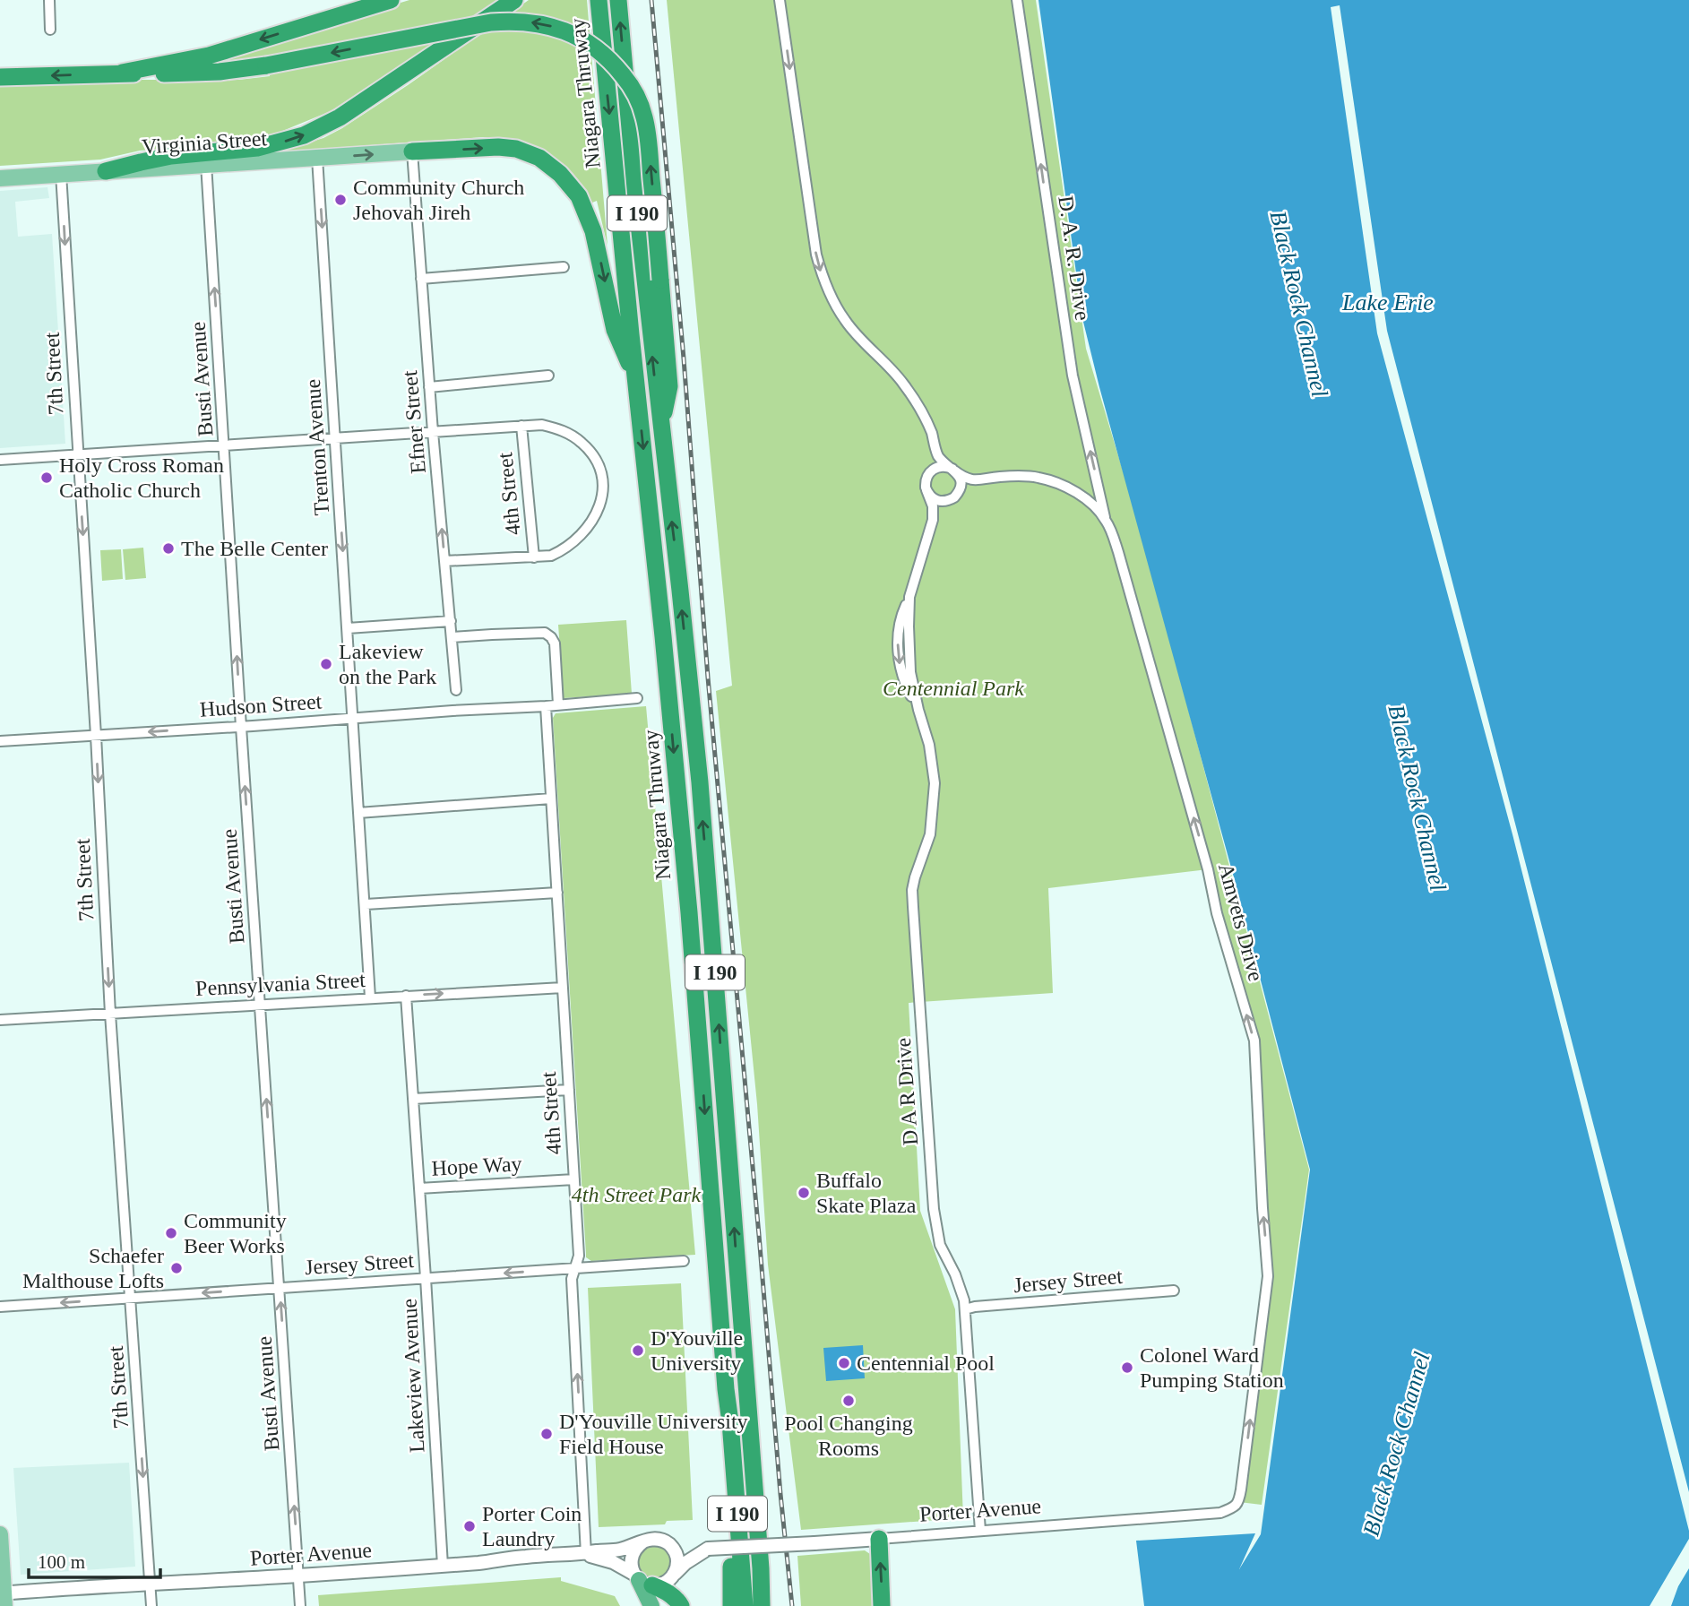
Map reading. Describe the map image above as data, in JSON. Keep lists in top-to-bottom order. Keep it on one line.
{"streets":{"highway":["Niagara Thruway","I 190"],"main road":["Virginia Street"],"street":["D. A. R. Drive","7th Street","Busti Avenue","Efner Street","Trenton Avenue","4th Street","Hudson Street","Amvets Drive","Pennsylvania Street","D A R Drive","Hope Way","Jersey Street","Lakeview Avenue","Porter Avenue"]},"crossings":[["Virginia Street","7th Street"],["Virginia Street","Busti Avenue"],["Virginia Street","Efner Street"],["Virginia Street","Trenton Avenue"],["D. A. R. Drive","Amvets Drive"],["7th Street","Hudson Street"],["7th Street","Pennsylvania Street"],["7th Street","Jersey Street"],["7th Street","Porter Avenue"],["Busti Avenue","Hudson Street"],["Busti Avenue","Pennsylvania Street"],["Busti Avenue","Jersey Street"],["Busti Avenue","Porter Avenue"],["Trenton Avenue","Hudson Street"],["Trenton Avenue","Pennsylvania Street"],["4th Street","Hudson Street"],["4th Street","Pennsylvania Street"],["4th Street","Hope Way"],["4th Street","Jersey Street"],["4th Street","Porter Avenue"],["Amvets Drive","Porter Avenue"],["Pennsylvania Street","Lakeview Avenue"],["D A R Drive","Jersey Street"],["D A R Drive","Porter Avenue"],["Hope Way","Lakeview Avenue"],["Jersey Street","Lakeview Avenue"],["Lakeview Avenue","Porter Avenue"]],"one_way":["D. A. R. Drive","7th Street","Busti Avenue","Trenton Avenue","Amvets Drive","Jersey Street"],"water":["Lake Erie","Black Rock Channel"],"parks":["Centennial Park","4th Street Park"],"places":["Community Church Jehovah Jireh","Holy Cross Roman Catholic Church","The Belle Center","Lakeview on the Park","Buffalo Skate Plaza","Community Beer Works","Schaefer Malthouse Lofts","D'Youville University","Centennial Pool","Colonel Ward Pumping Station","Pool Changing Rooms","D'Youville University Field House","Porter Coin Laundry"],"scale_bar":"100 m"}
